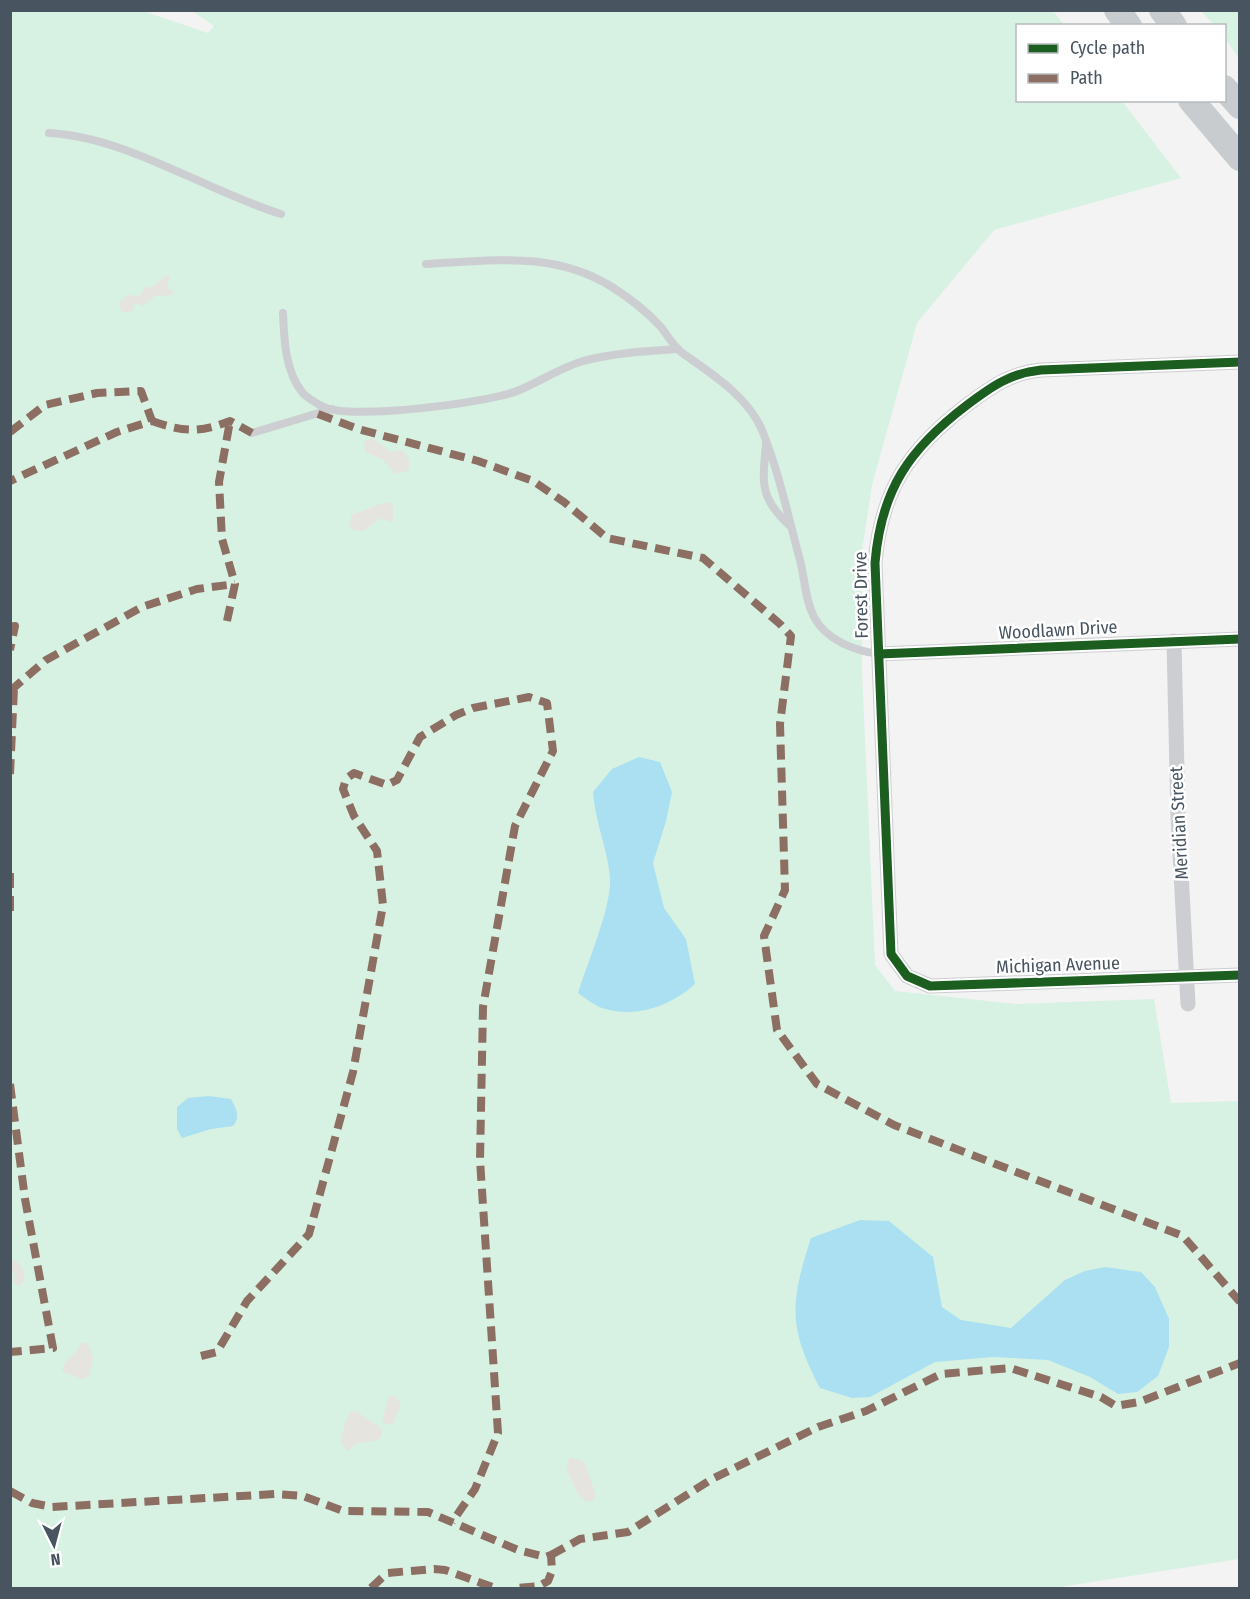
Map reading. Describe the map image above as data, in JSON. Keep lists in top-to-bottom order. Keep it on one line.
{"streets":{"street":["Forest Drive","Woodlawn Drive","Meridian Street","Michigan Avenue"]},"crossings":[["Forest Drive","Woodlawn Drive"],["Forest Drive","Michigan Avenue"],["Woodlawn Drive","Meridian Street"],["Meridian Street","Michigan Avenue"]],"legend":["Cycle path","Path"],"north":"bottom"}
